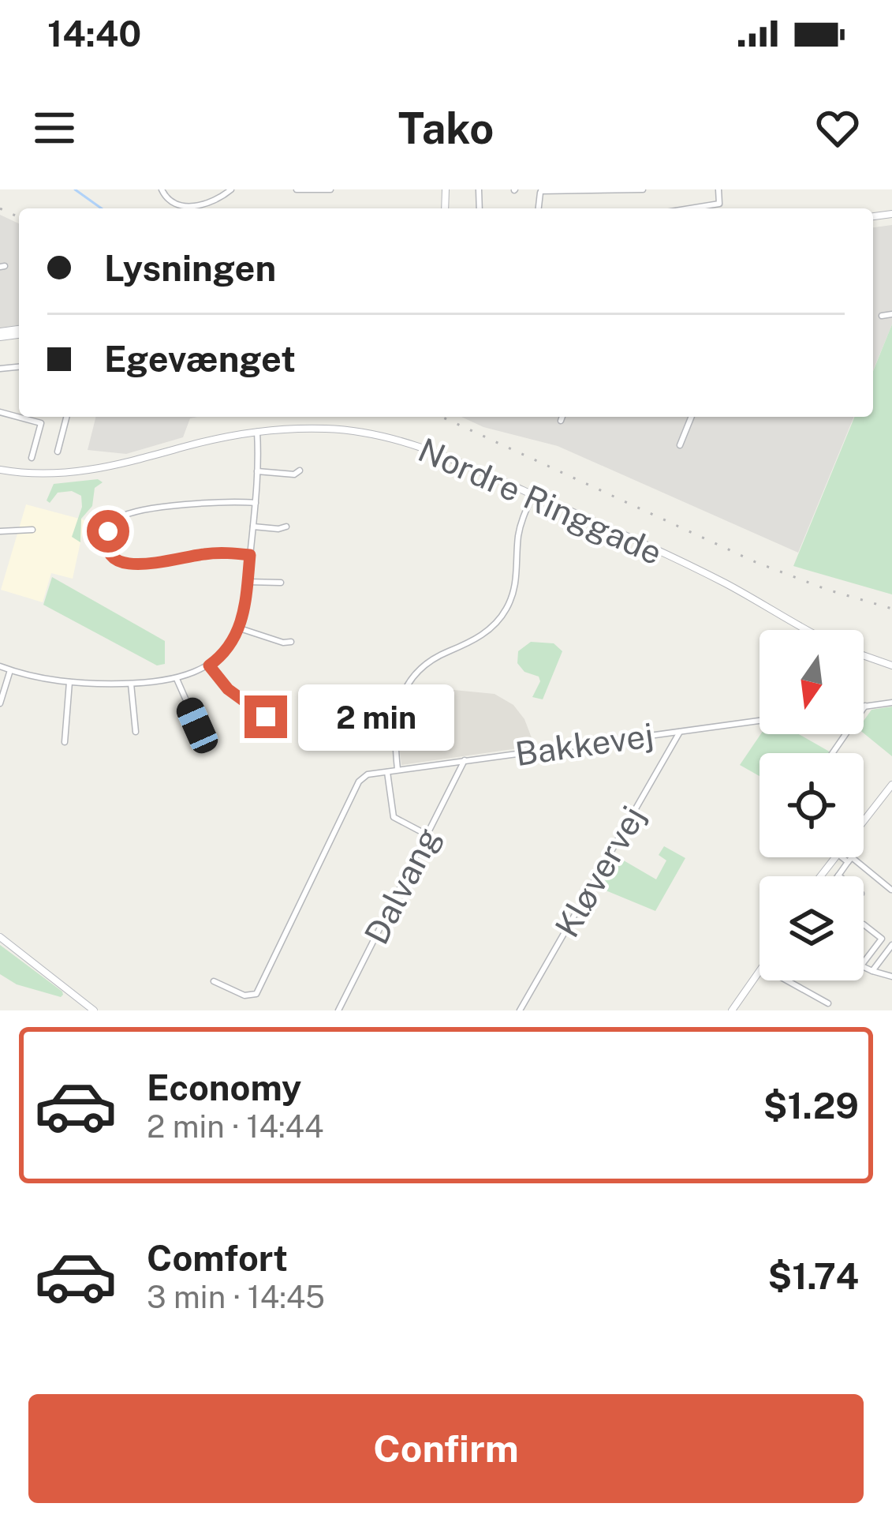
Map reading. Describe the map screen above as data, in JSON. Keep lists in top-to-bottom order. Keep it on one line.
{"streets":{"street":["Nordre Ringgade","Bakkevej","Kløvervej","Dalvang"]},"crossings":[["Bakkevej","Kløvervej"],["Bakkevej","Dalvang"]],"north":"bottom","page":{"status":"14:40","header":"Tako","banner":["Lysningen","Egevænget"],"bubble":"2 min","list":[{"name":"Economy","note":"2 min · 14:44","value":"$1.29"},{"name":"Comfort","note":"3 min · 14:45","value":"$1.74"}],"buttons":"Confirm"}}
